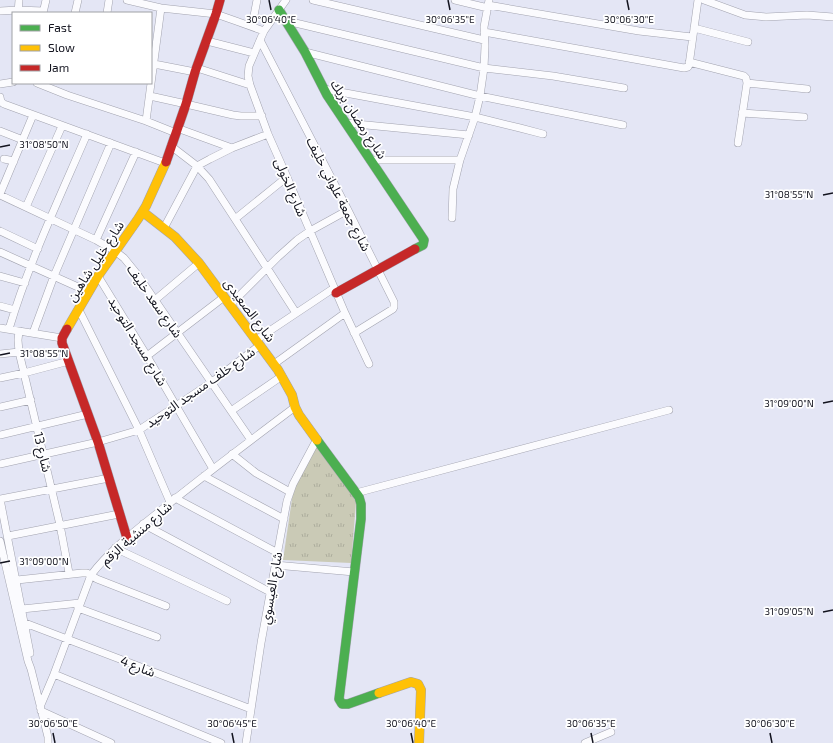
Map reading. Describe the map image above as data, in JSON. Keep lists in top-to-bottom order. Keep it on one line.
{"streets":{"street":["شارع رمضان بريك","شارع الخولى","شارع جمعة علواني خليف","شارع خليل شاهين","شارع سعد خليف","شارع الصعيدى","شارع مسجد التوحيد","شارع خلف مسجد التوحيد","شارع 13","شارع منشية الزقم","شارع العيسوي","شارع 4"]},"crossings":[["شارع رمضان بريك","شارع الخولى"],["شارع رمضان بريك","شارع جمعة علواني خليف"],["شارع الخولى","شارع جمعة علواني خليف"],["شارع الخولى","شارع خلف مسجد التوحيد"],["شارع خليل شاهين","شارع سعد خليف"],["شارع خليل شاهين","شارع الصعيدى"],["شارع خليل شاهين","شارع مسجد التوحيد"],["شارع سعد خليف","شارع خلف مسجد التوحيد"],["شارع سعد خليف","شارع منشية الزقم"],["شارع الصعيدى","شارع خلف مسجد التوحيد"],["شارع الصعيدى","شارع منشية الزقم"],["شارع الصعيدى","شارع العيسوي"],["شارع مسجد التوحيد","شارع خلف مسجد التوحيد"],["شارع مسجد التوحيد","شارع منشية الزقم"],["شارع خلف مسجد التوحيد","شارع 13"],["شارع منشية الزقم","شارع 4"],["شارع العيسوي","شارع 4"]],"legend":["Fast","Slow","Jam"],"coordinates":["30°06'40\"E","30°06'35\"E","30°06'30\"E","31°08'50\"N","31°08'55\"N","31°09'00\"N","31°09'05\"N","30°06'50\"E","30°06'45\"E"]}
